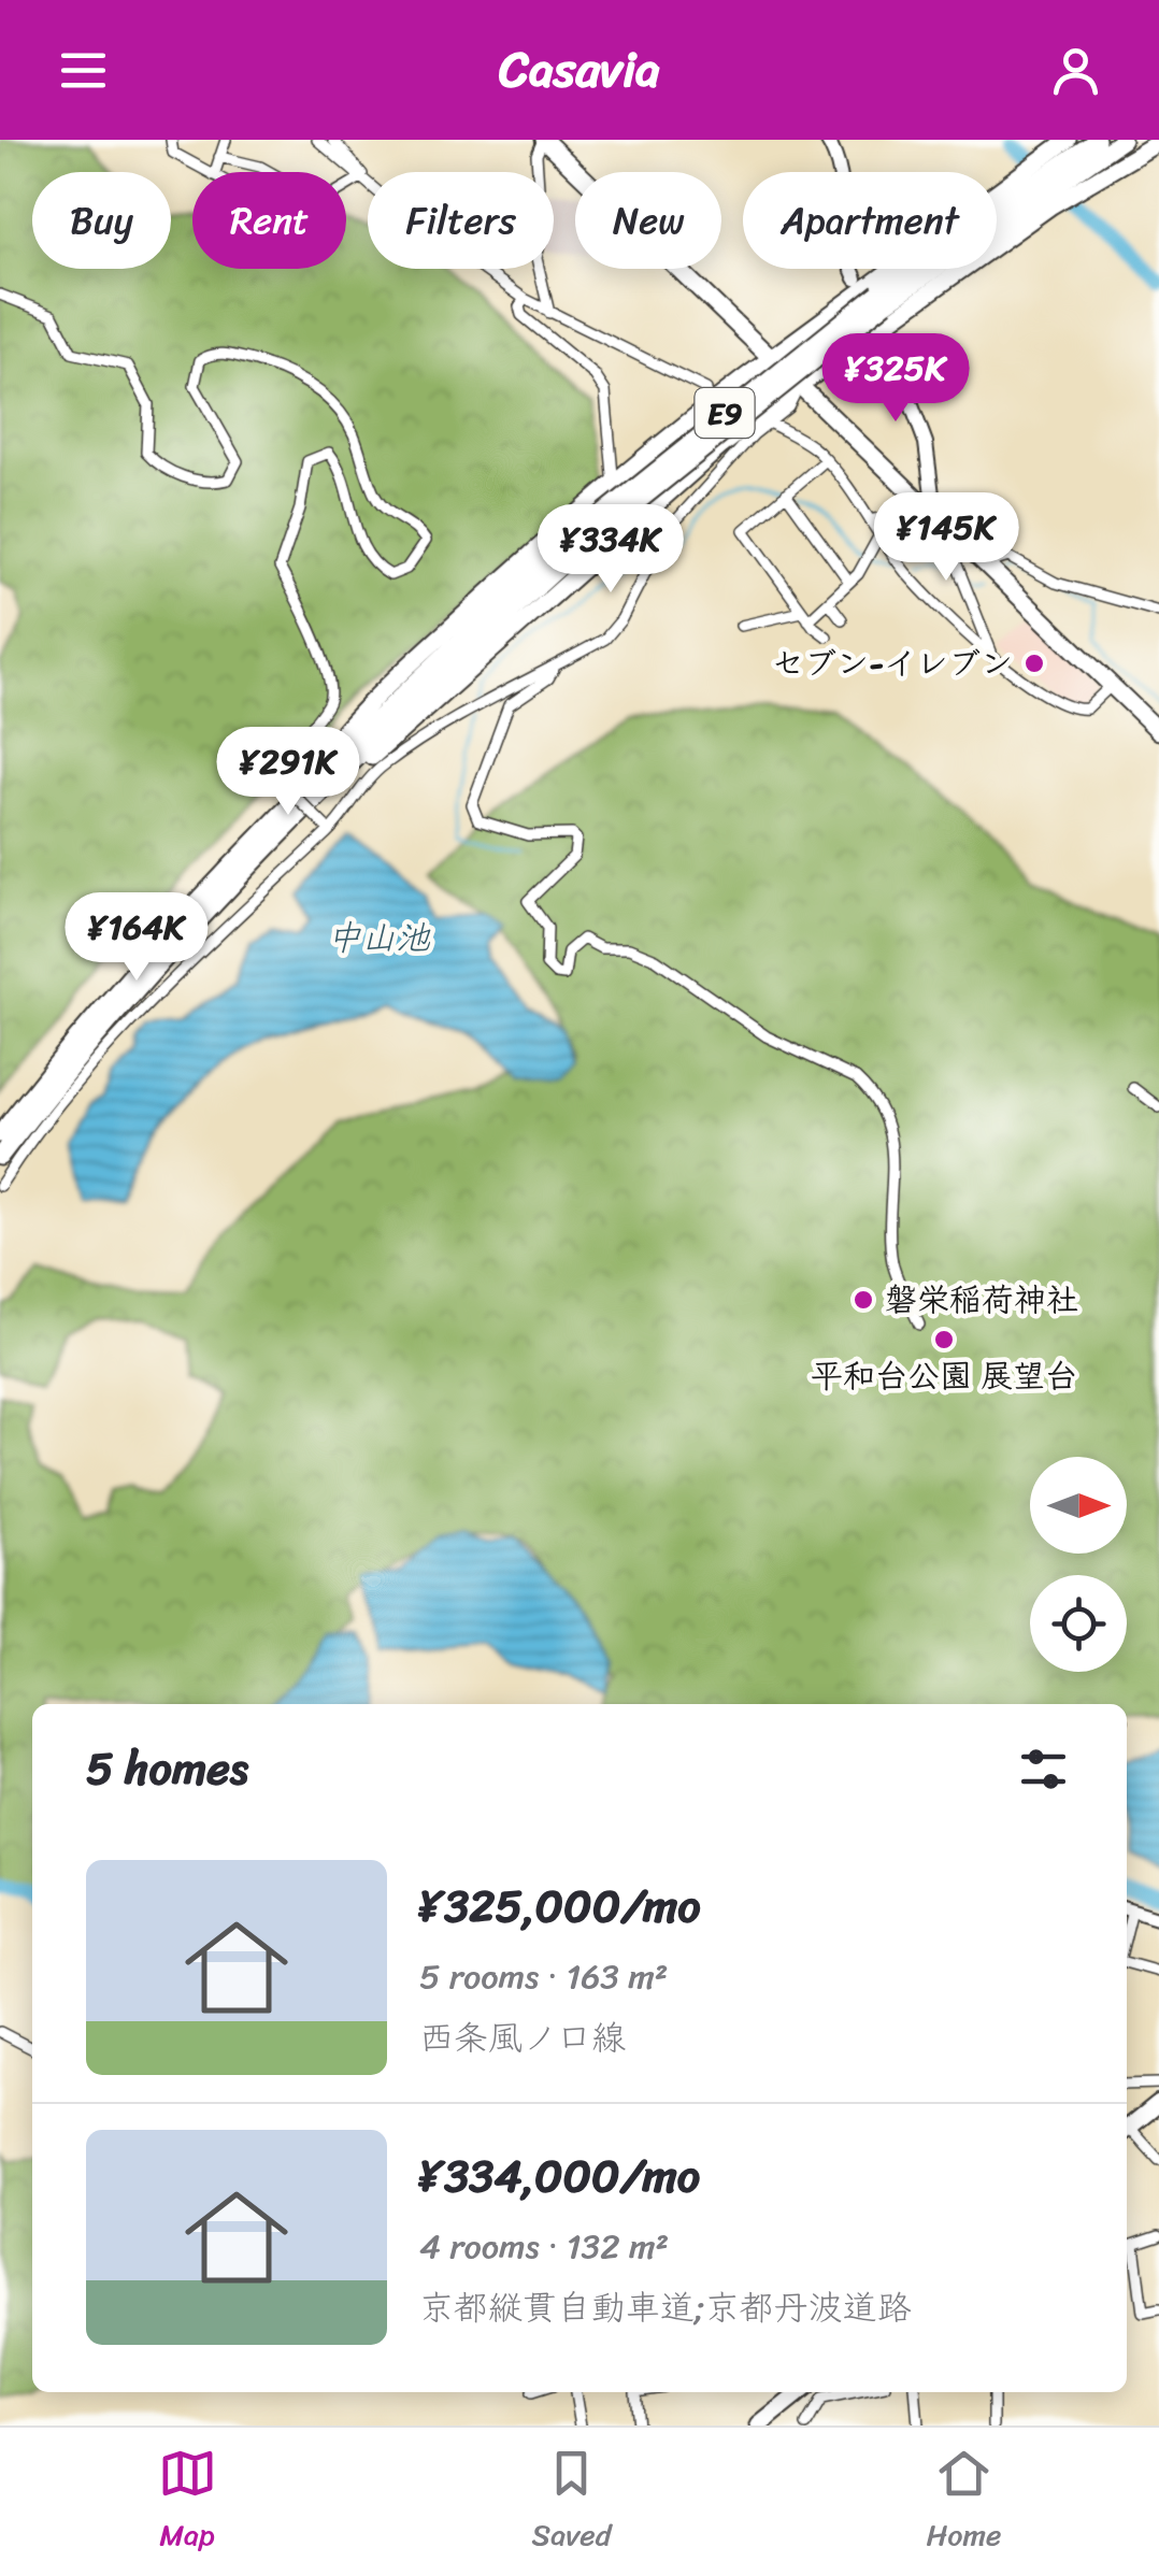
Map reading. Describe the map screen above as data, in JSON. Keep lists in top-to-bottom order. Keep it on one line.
{"streets":{"highway":["E9"]},"water":["中山池"],"places":["セブン-イレブン","磐栄稲荷神社","平和台公園 展望台"],"north":"right","page":{"header":"Casavia","chip":["Buy","Rent","Filters","New","Apartment"],"price":["¥325K","¥145K","¥334K","¥291K","¥164K"],"heading":"5 homes","list":[{"name":"¥325,000/mo","note":"5 rooms · 163 m² · 西条風ノ口線"},{"name":"¥334,000/mo","note":"4 rooms · 132 m² · 京都縦貫自動車道;京都丹波道路"}],"tabs":["Map","Saved","Home"]}}
